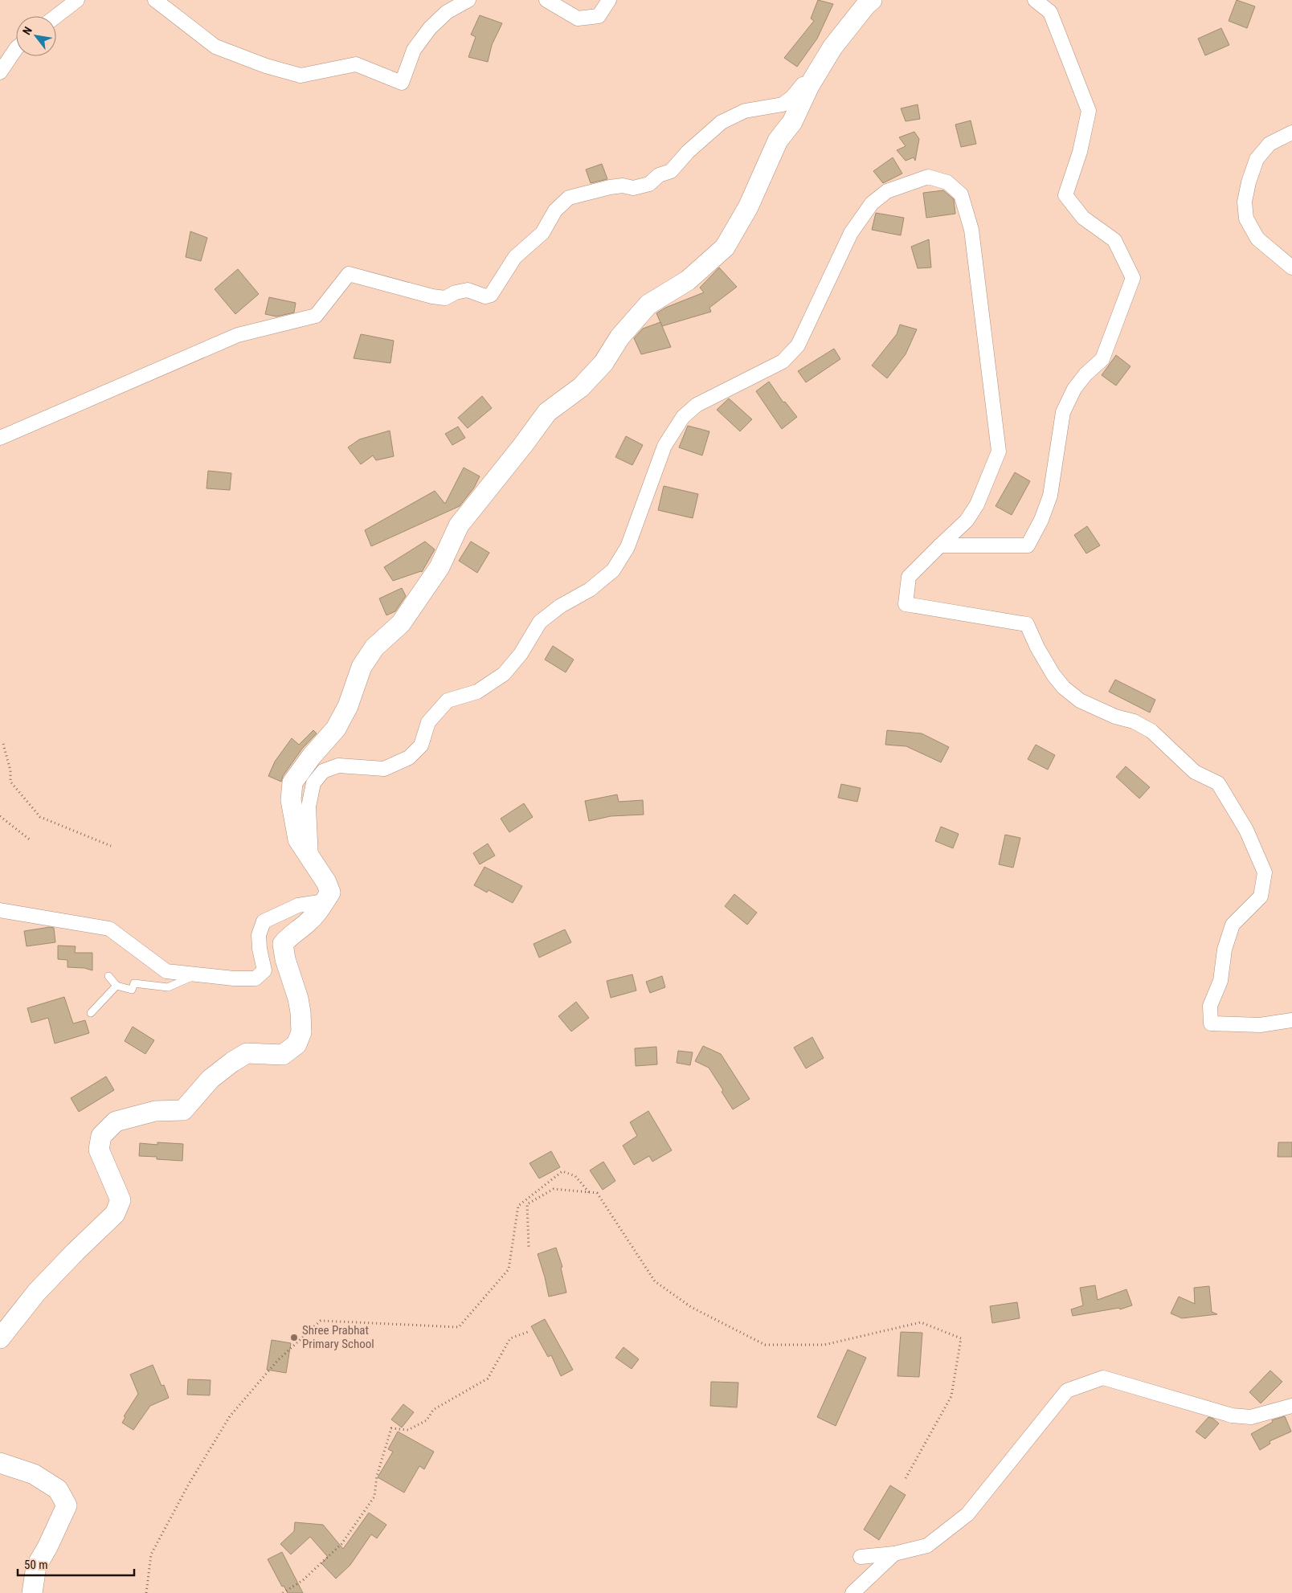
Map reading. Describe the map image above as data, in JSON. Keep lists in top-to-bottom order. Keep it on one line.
{"places":["Shree Prabhat Primary School"],"scale_bar":"50 m","north":"top left"}
